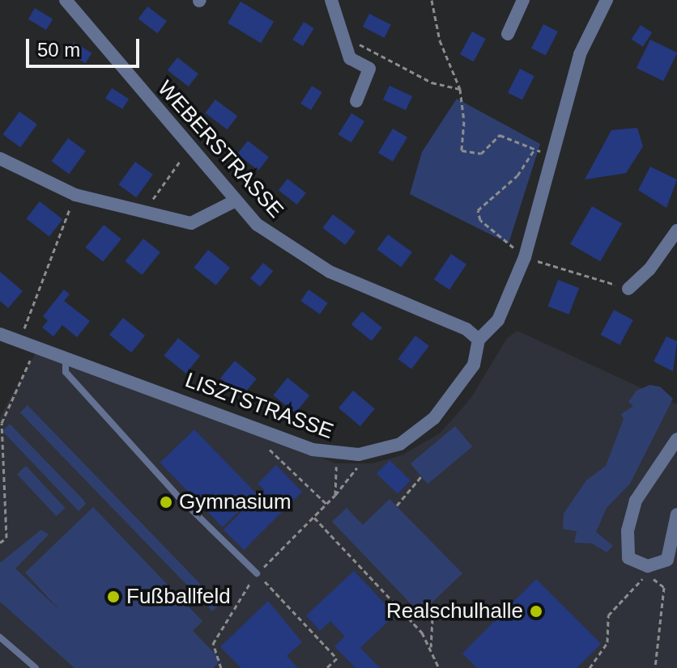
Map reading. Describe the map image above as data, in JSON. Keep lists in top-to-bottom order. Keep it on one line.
{"streets":{"street":["WEBERSTRASSE","LISZTSTRASSE"]},"crossings":[["WEBERSTRASSE","LISZTSTRASSE"]],"places":["Gymnasium","Fußballfeld","Realschulhalle"],"scale_bar":"50 m"}
